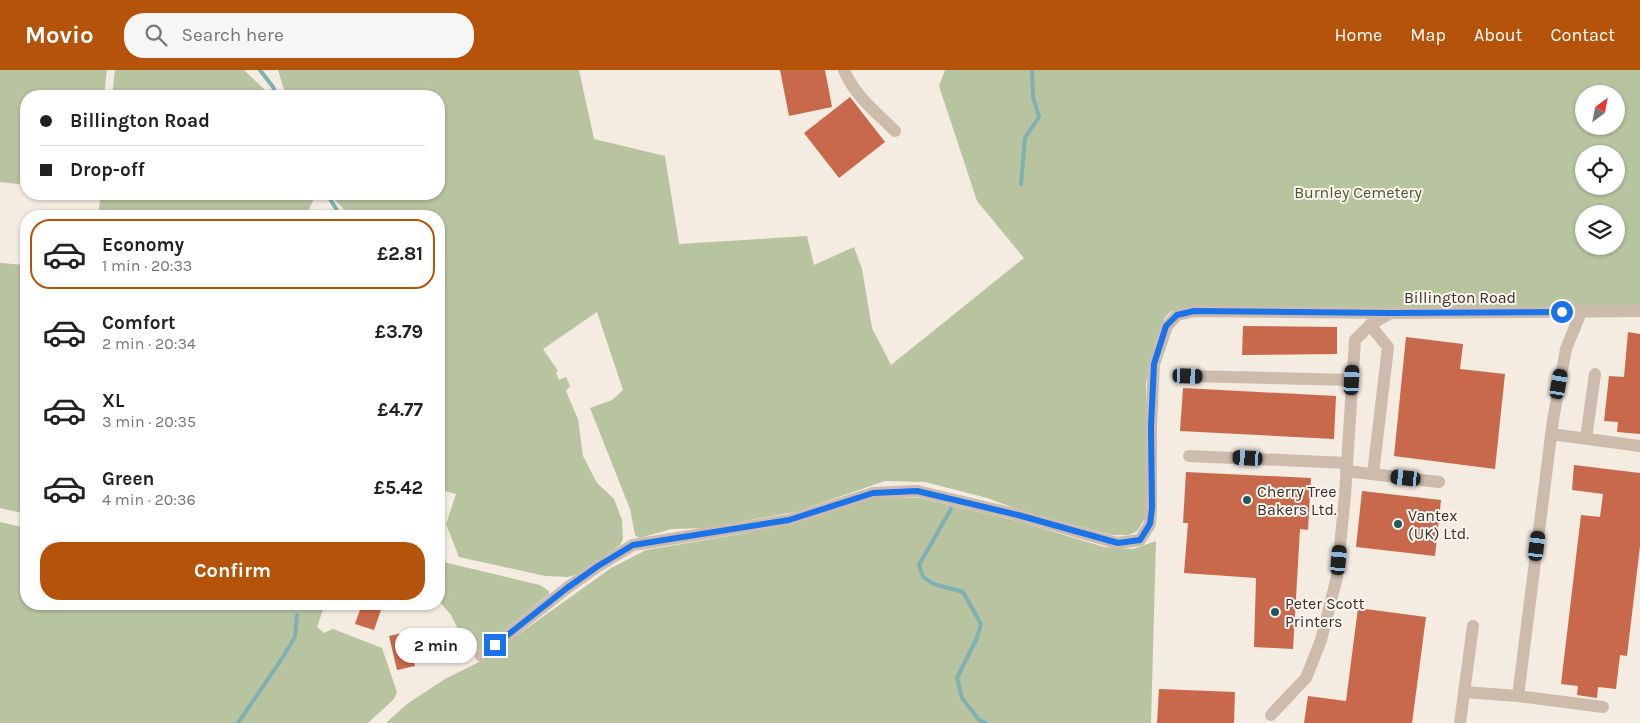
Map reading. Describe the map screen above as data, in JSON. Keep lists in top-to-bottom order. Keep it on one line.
{"streets":{"street":["Billington Road"]},"parks":["Burnley Cemetery"],"places":["Cherry Tree Bakers Ltd.","Vantex (UK) Ltd.","Peter Scott Printers"],"north":"top right","page":{"header":"Movio","search":"Search here","nav":["Home","Map","About","Contact"],"banner":["Billington Road","Drop-off"],"list":[{"name":"Economy","note":"1 min · 20:33","value":"£2.81"},{"name":"Comfort","note":"2 min · 20:34","value":"£3.79"},{"name":"XL","note":"3 min · 20:35","value":"£4.77"},{"name":"Green","note":"4 min · 20:36","value":"£5.42"}],"buttons":"Confirm","bubble":"2 min"}}
